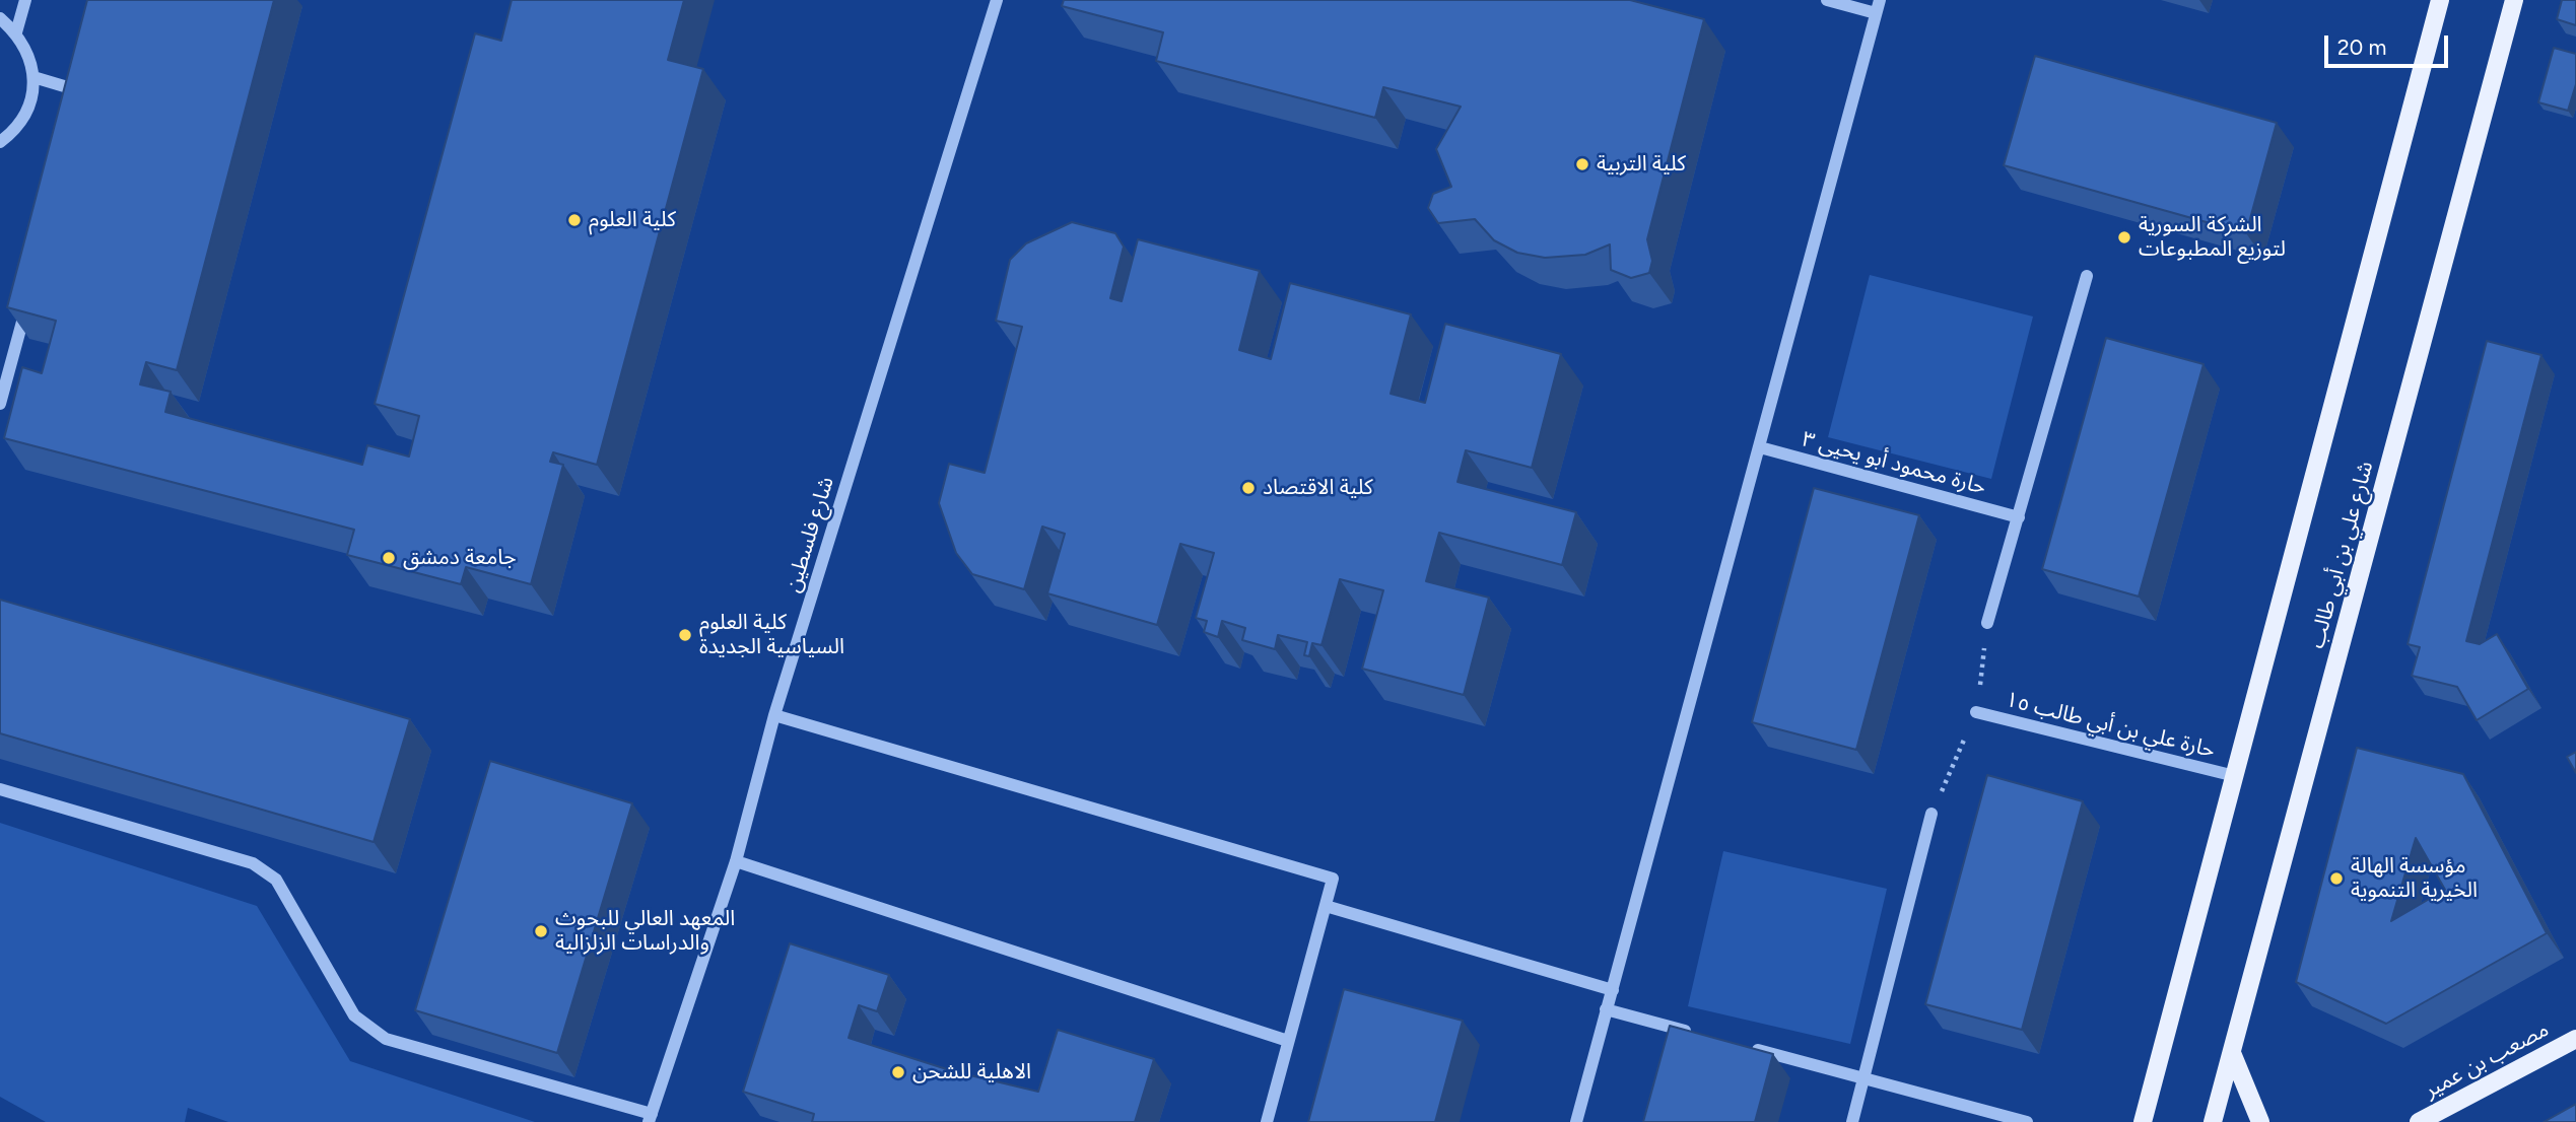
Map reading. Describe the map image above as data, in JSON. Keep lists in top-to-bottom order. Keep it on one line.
{"streets":{"main road":["شارع علي بن أبي طالب","مصعب بن عمير"],"street":["حارة محمود أبو يحيى ٣","شارع فلسطين","حارة علي بن أبي طالب ١٥"]},"places":["كلية التربية","كلية العلوم","الشركة السورية لتوزيع المطبوعات","كلية الاقتصاد","جامعة دمشق","كلية العلوم السياسية الجديدة","مؤسسة الهالة الخيرية التنموية","المعهد العالي للبحوث والدراسات الزلزالية","الاهلية للشحن"],"scale_bar":"20 m"}
